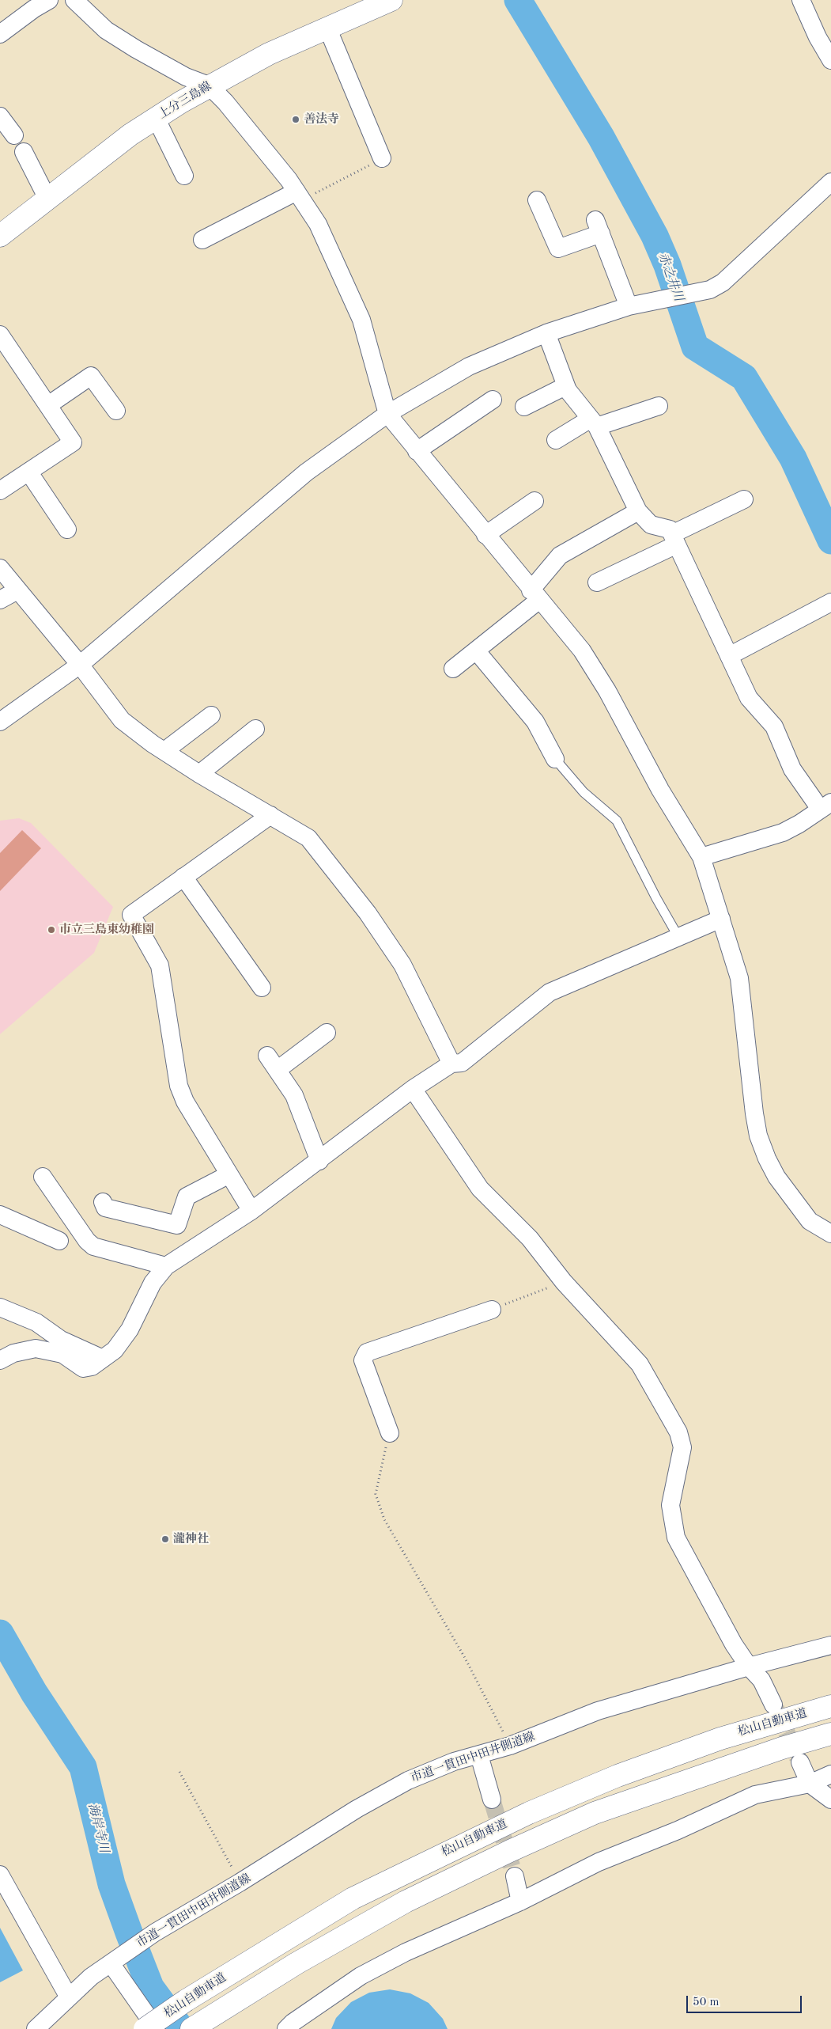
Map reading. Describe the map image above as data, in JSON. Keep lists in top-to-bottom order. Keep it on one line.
{"streets":{"main road":["上分三島線","松山自動車道"],"street":["市道一貫田中田井側道線"]},"water":["赤之井川","海岸寺川"],"places":["善法寺","市立三島東幼稚園","瀧神社"],"scale_bar":"50 m"}
